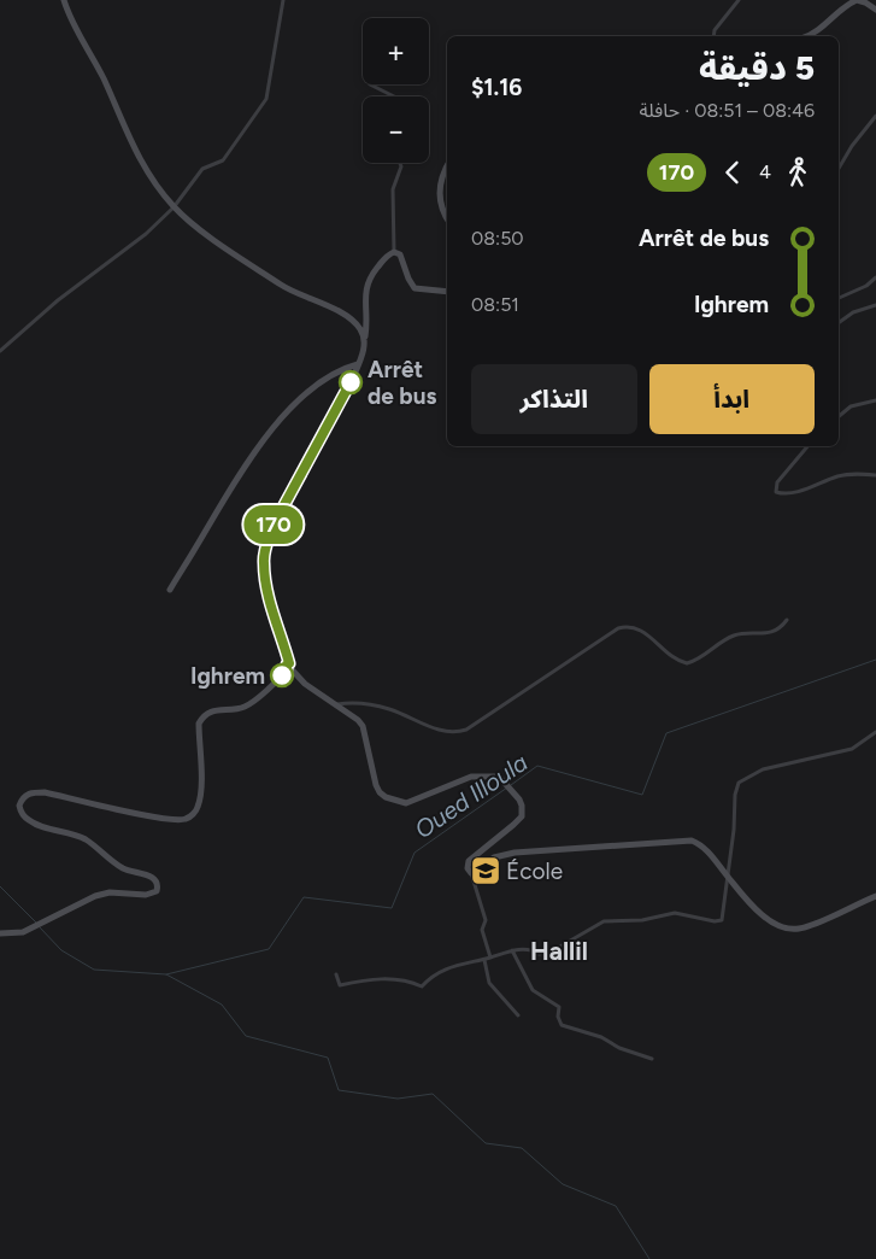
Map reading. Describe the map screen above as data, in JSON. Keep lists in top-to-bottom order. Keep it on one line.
{"districts":["Hallil"],"water":["Oued Illoula"],"places":{"other":["Arrêt de bus","Ighrem"],"school or university":["École"]},"lines":["bus line 170"],"page":{"on_map":"170","map_buttons":["+","−"],"heading":["5 دقيقة","08:46 – 08:51 · حافلة","$1.16"],"legs":["4","170"],"list":[{"name":"Arrêt de bus","value":"08:50"},{"name":"Ighrem","value":"08:51"}],"buttons":["ابدأ","التذاكر"]}}
